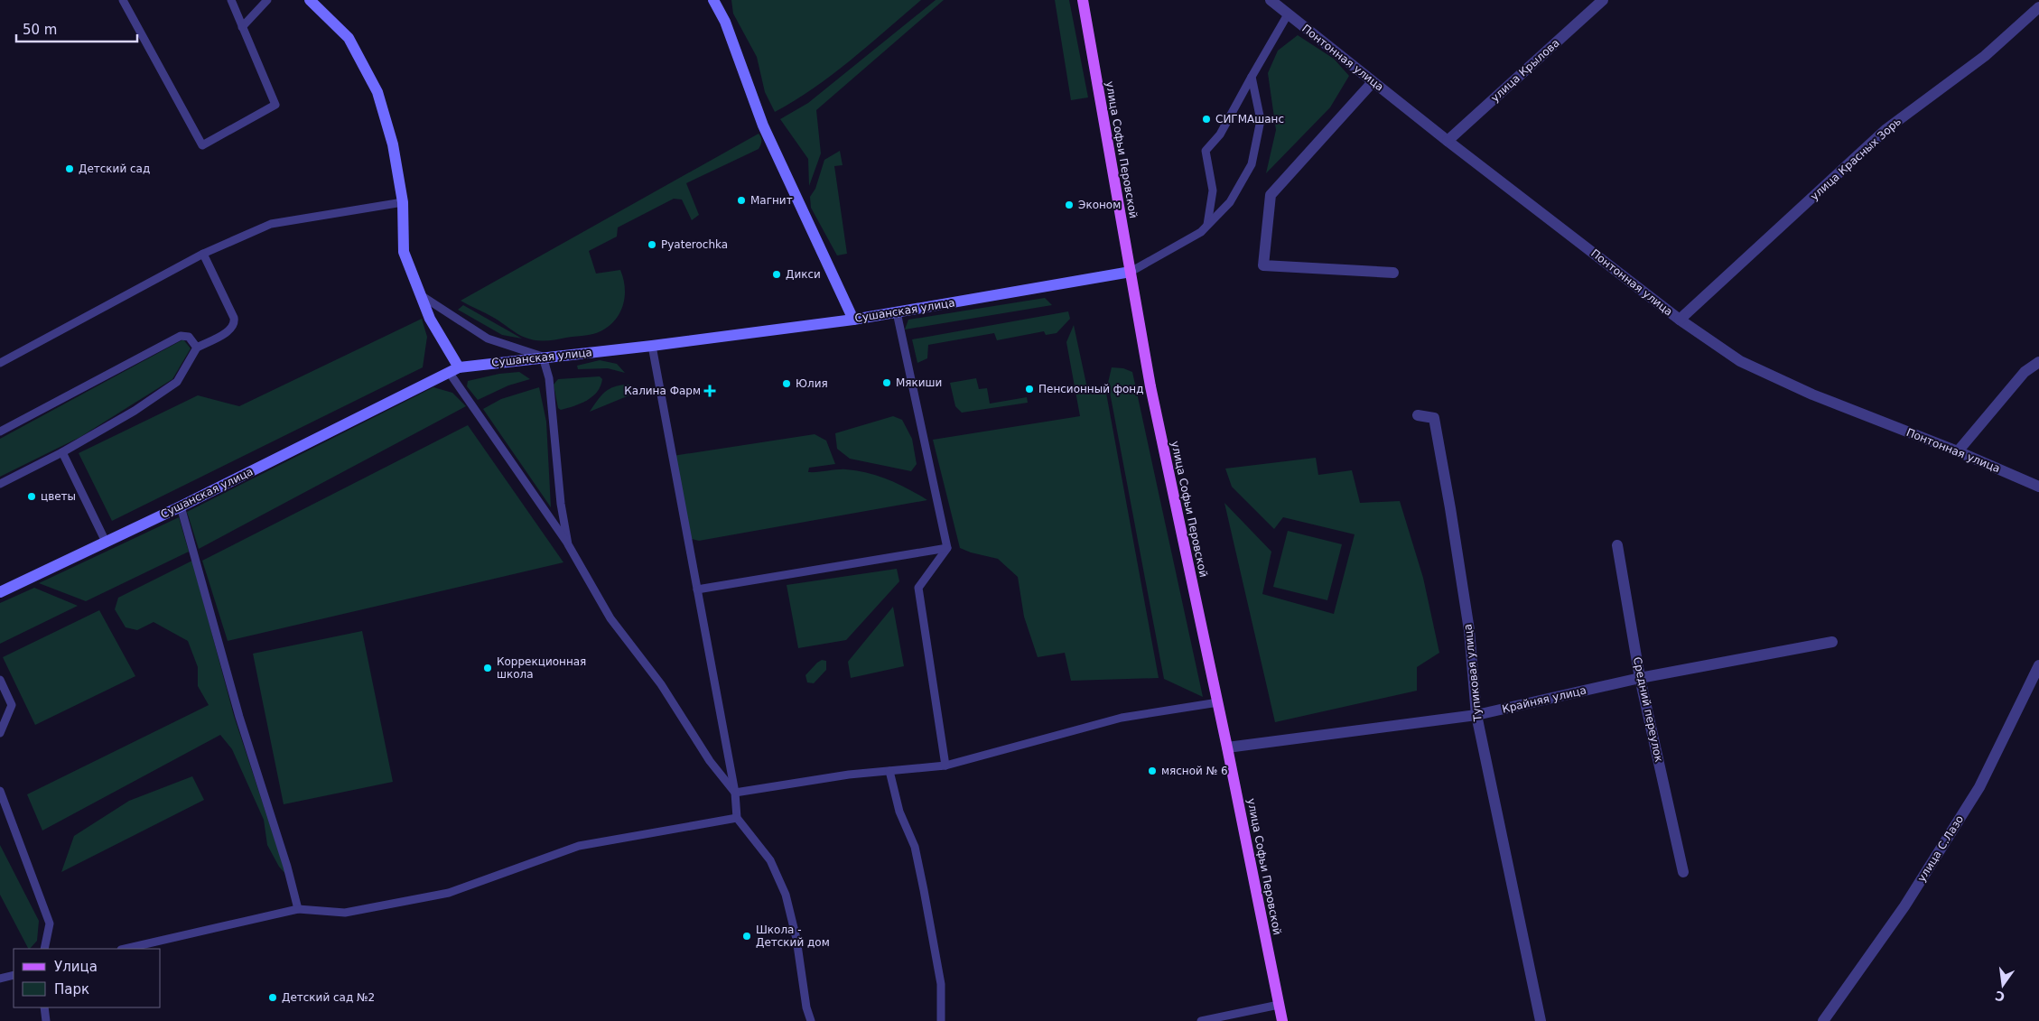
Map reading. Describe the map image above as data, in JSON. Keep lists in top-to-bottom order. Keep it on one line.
{"streets":{"main road":["улица Софьи Перовской","Сушанская улица"],"street":["Понтонная улица","улица Крылова","улица Красных Зорь","Тупиковая улица","Крайняя улица","Средний переулок","улица С.Лазо"]},"crossings":[["Понтонная улица","улица Крылова"],["Понтонная улица","улица Красных Зорь"],["улица Софьи Перовской","Сушанская улица"],["улица Софьи Перовской","Крайняя улица"],["Тупиковая улица","Крайняя улица"],["Крайняя улица","Средний переулок"]],"places":{"other":["СИГМАшанс","Детский сад","Магнит","Эконом","Pyaterochka","Дикси","Мякиши","Юлия","Пенсионный фонд","цветы","Коррекционная школа","мясной № 6","Школа - Детский дом","Детский сад №2"],"health":["Калина Фарм"]},"legend":["Улица","Парк"],"scale_bar":"50 m","north":"bottom"}
